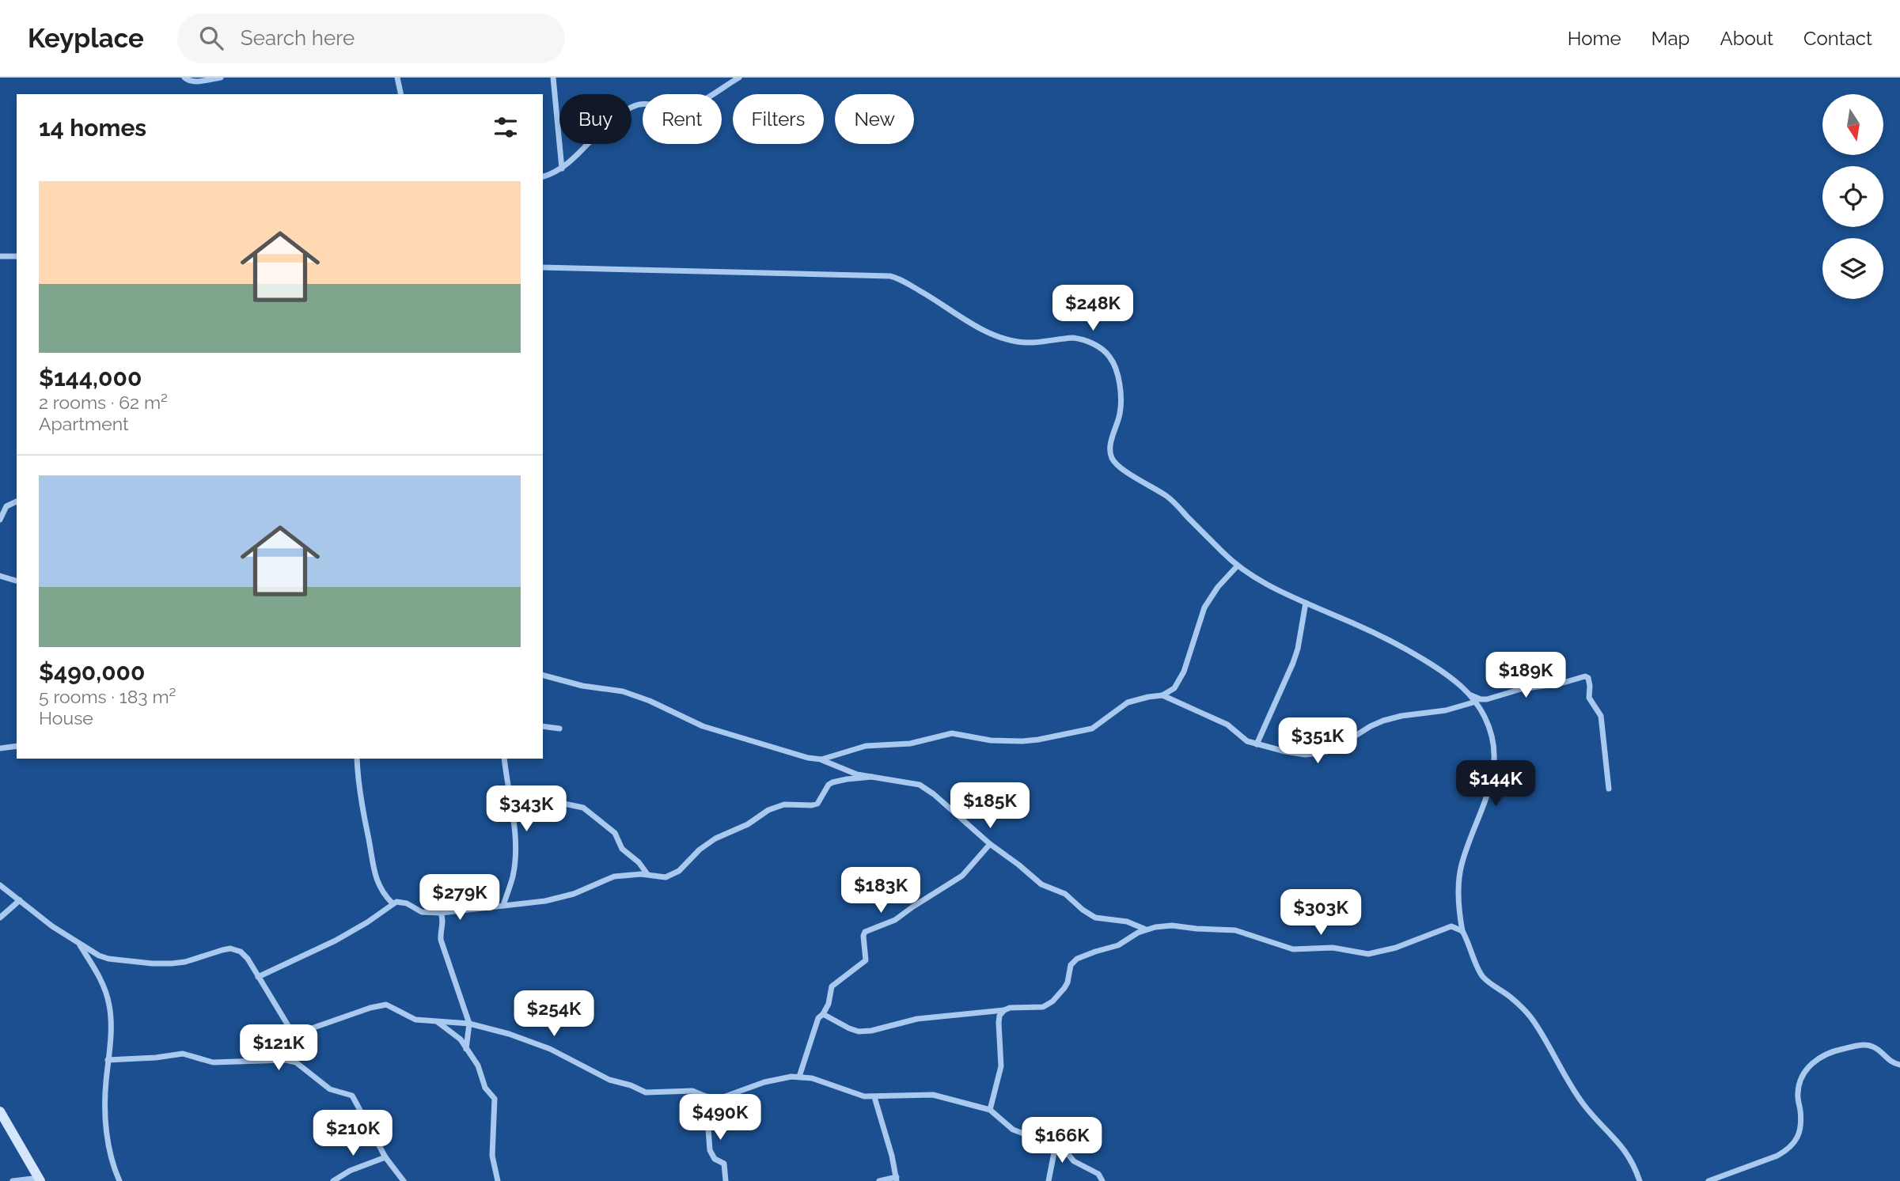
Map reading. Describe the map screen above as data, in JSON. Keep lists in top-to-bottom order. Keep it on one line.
{"north":"bottom","page":{"header":"Keyplace","search":"Search here","nav":["Home","Map","About","Contact"],"chip":["Buy","Rent","Filters","New"],"heading":"14 homes","list":[{"name":"$144,000","note":"2 rooms · 62 m² · Apartment"},{"name":"$490,000","note":"5 rooms · 183 m² · House"}],"price":["$248K","$189K","$351K","$144K","$185K","$343K","$183K","$279K","$303K","$254K","$121K","$490K","$210K","$166K"]}}
